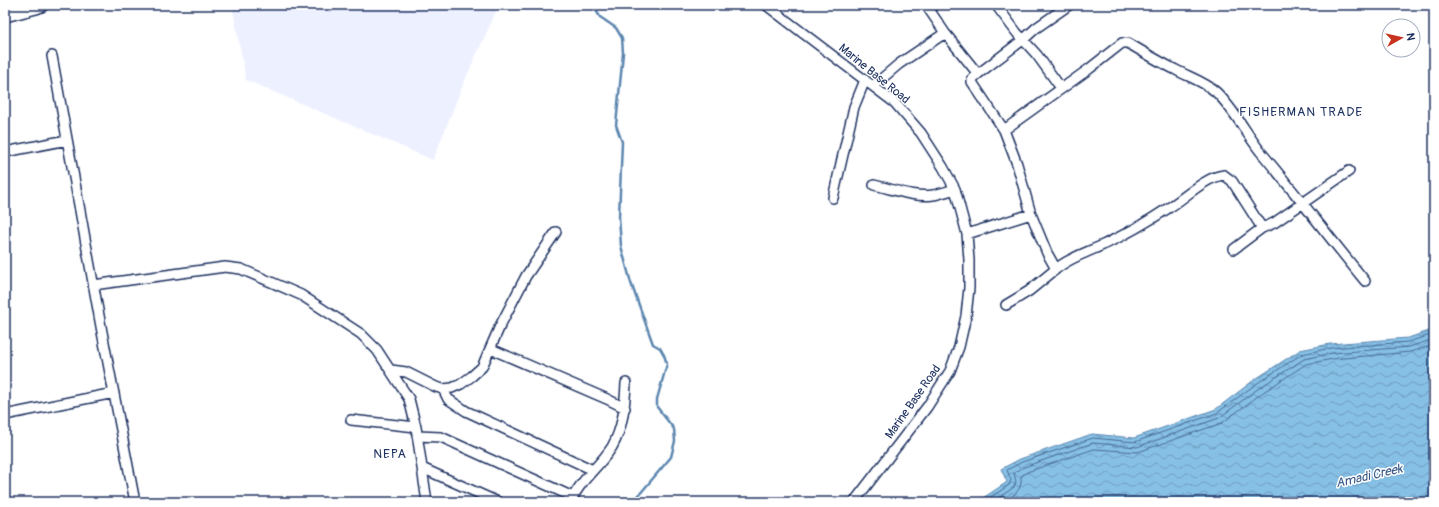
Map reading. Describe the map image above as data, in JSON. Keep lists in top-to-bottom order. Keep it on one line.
{"streets":{"street":["Marine Base Road"]},"districts":["FISHERMAN TRADE","NEPA"],"water":["Amadi Creek"],"north":"right"}
